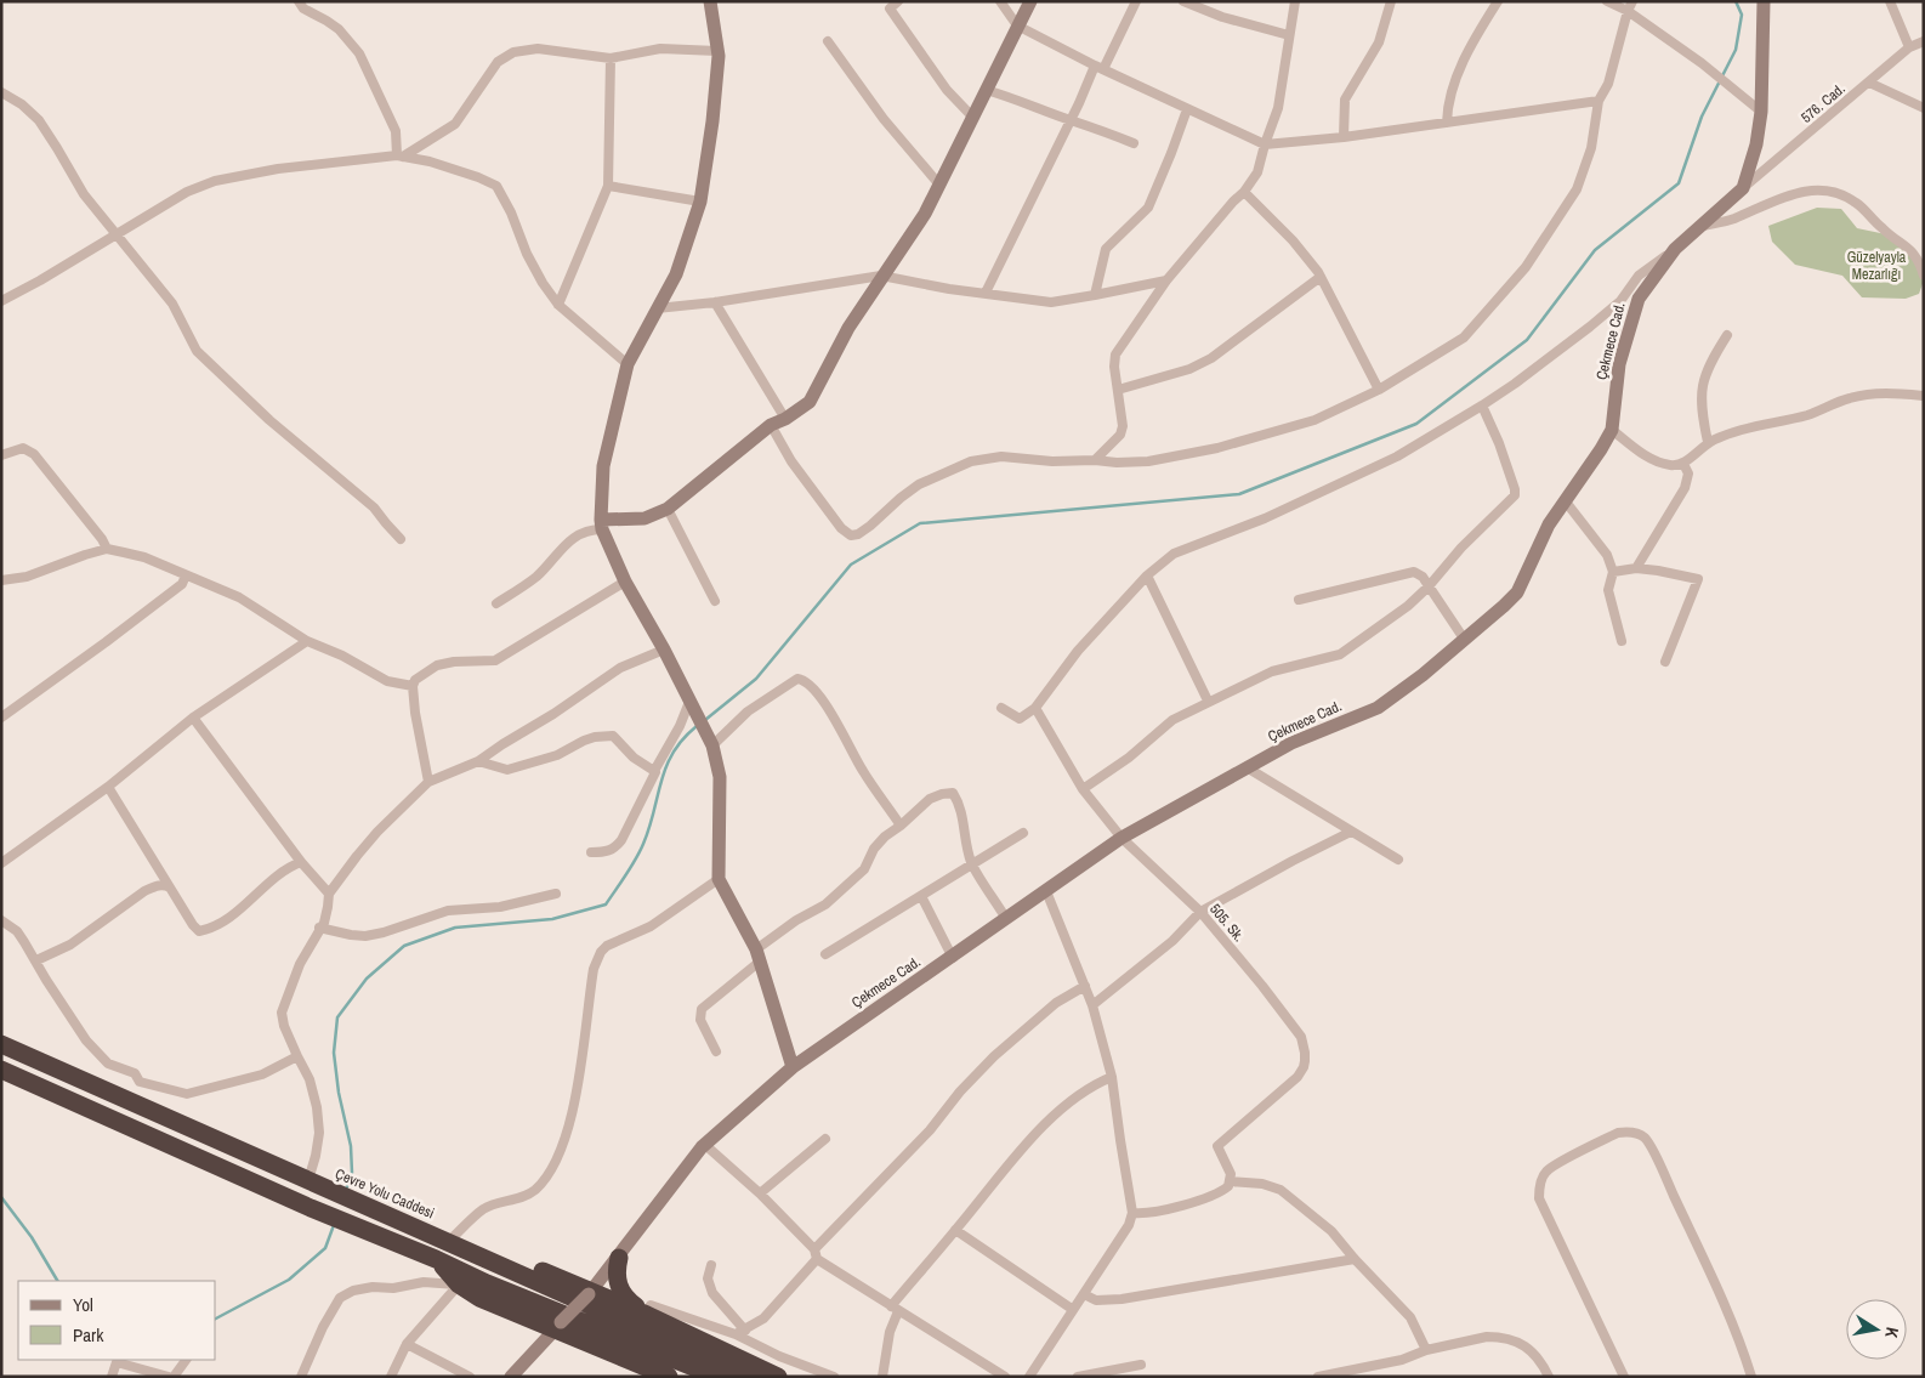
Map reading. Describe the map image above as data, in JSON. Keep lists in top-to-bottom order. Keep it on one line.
{"streets":{"highway":["Çevre Yolu Caddesi"],"street":["576. Cad.","Çekmece Cad.","505. Sk."]},"crossings":[["576. Cad.","Çekmece Cad."],["Çekmece Cad.","505. Sk."]],"parks":["Güzelyayla Mezarlığı"],"legend":["Yol","Park"],"north":"right"}
